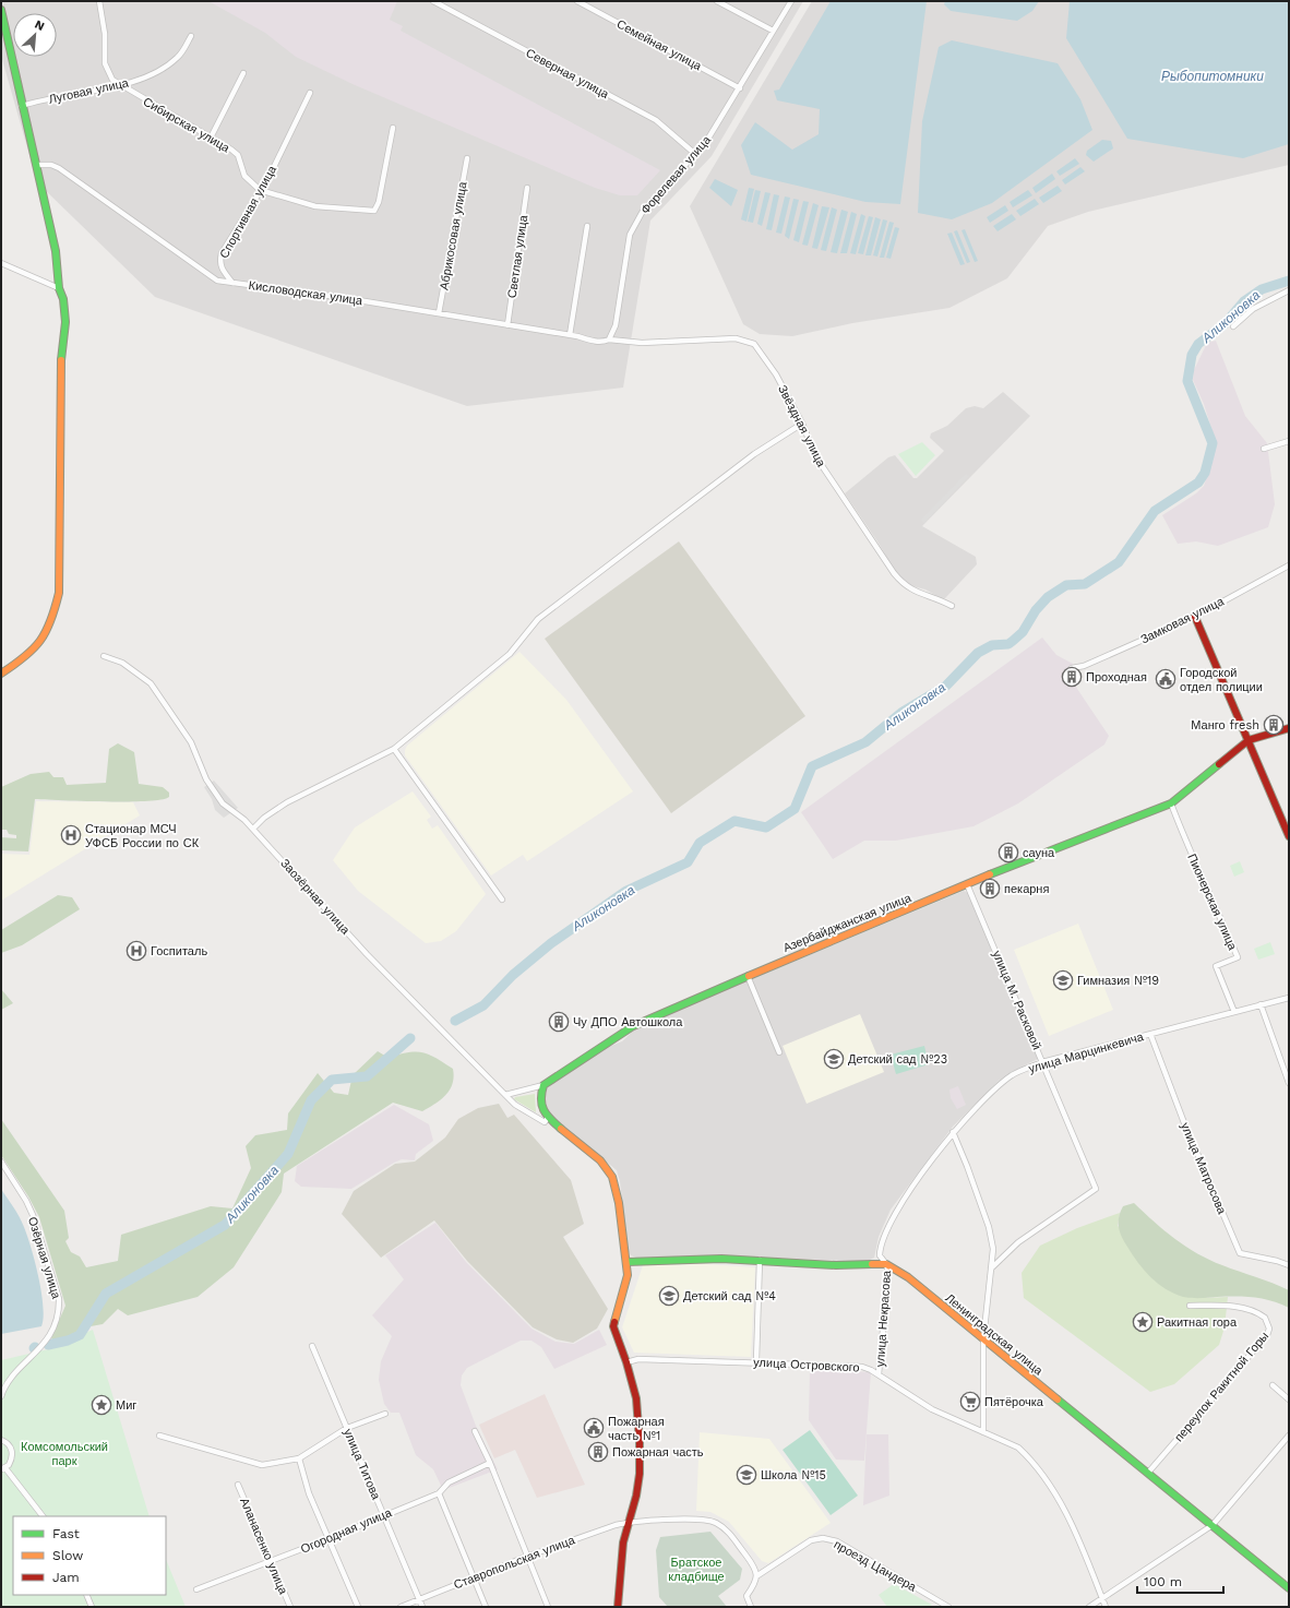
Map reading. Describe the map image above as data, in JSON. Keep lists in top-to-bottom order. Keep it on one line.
{"streets":{"street":["Семейная улица","Северная улица","Луговая улица","Сибирская улица","Форелевая улица","Спортивная улица","Абрикосовая улица","Светлая улица","Кисловодская улица","Звёздная улица","Замковая улица","Заозёрная улица","Пионерская улица","Азербайджанская улица","улица М. Расковой","улица Марцинкевича","улица Матросова","Озёрная улица","улица Некрасова","Ленинградская улица","улица Островского","переулок Ракитной Горы","улица Титова","Огородная улица","Аланасенко улица","Ставропольская улица","проезд Цандера"]},"crossings":[["Семейная улица","Форелевая улица"],["Северная улица","Форелевая улица"],["Луговая улица","Сибирская улица"],["Сибирская улица","Спортивная улица"],["Форелевая улица","Кисловодская улица"],["Форелевая улица","Звёздная улица"],["Спортивная улица","Кисловодская улица"],["Абрикосовая улица","Кисловодская улица"],["Светлая улица","Кисловодская улица"],["Кисловодская улица","Звёздная улица"],["Пионерская улица","Азербайджанская улица"],["Пионерская улица","улица Марцинкевича"],["Азербайджанская улица","улица М. Расковой"],["улица М. Расковой","улица Марцинкевича"],["улица Марцинкевича","улица Матросова"],["улица Марцинкевича","улица Некрасова"],["улица Марцинкевича","Ленинградская улица"],["улица Некрасова","Ленинградская улица"],["улица Некрасова","улица Островского"],["Ленинградская улица","переулок Ракитной Горы"],["улица Титова","Огородная улица"],["улица Титова","Ставропольская улица"],["Огородная улица","Аланасенко улица"]],"water":["Рыбопитомники","Аликоновка"],"parks":["Комсомольский парк","Братское кладбище"],"places":{"building":["Проходная","Манго fresh","сауна","пекарня","Чу ДПО Автошкола","Пожарная часть"],"public building":["Городской отдел полиции","Пожарная часть №1"],"hospital":["Стационар МСЧ УФСБ России по СК","Госпиталь"],"school or university":["Гимназия №19","Детский сад №23","Детский сад №4","Школа №15"],"place":["Ракитная гора","Миг"],"supermarket":["Пятёрочка"]},"legend":["Fast","Slow","Jam"],"scale_bar":"100 m","north":"top right"}
